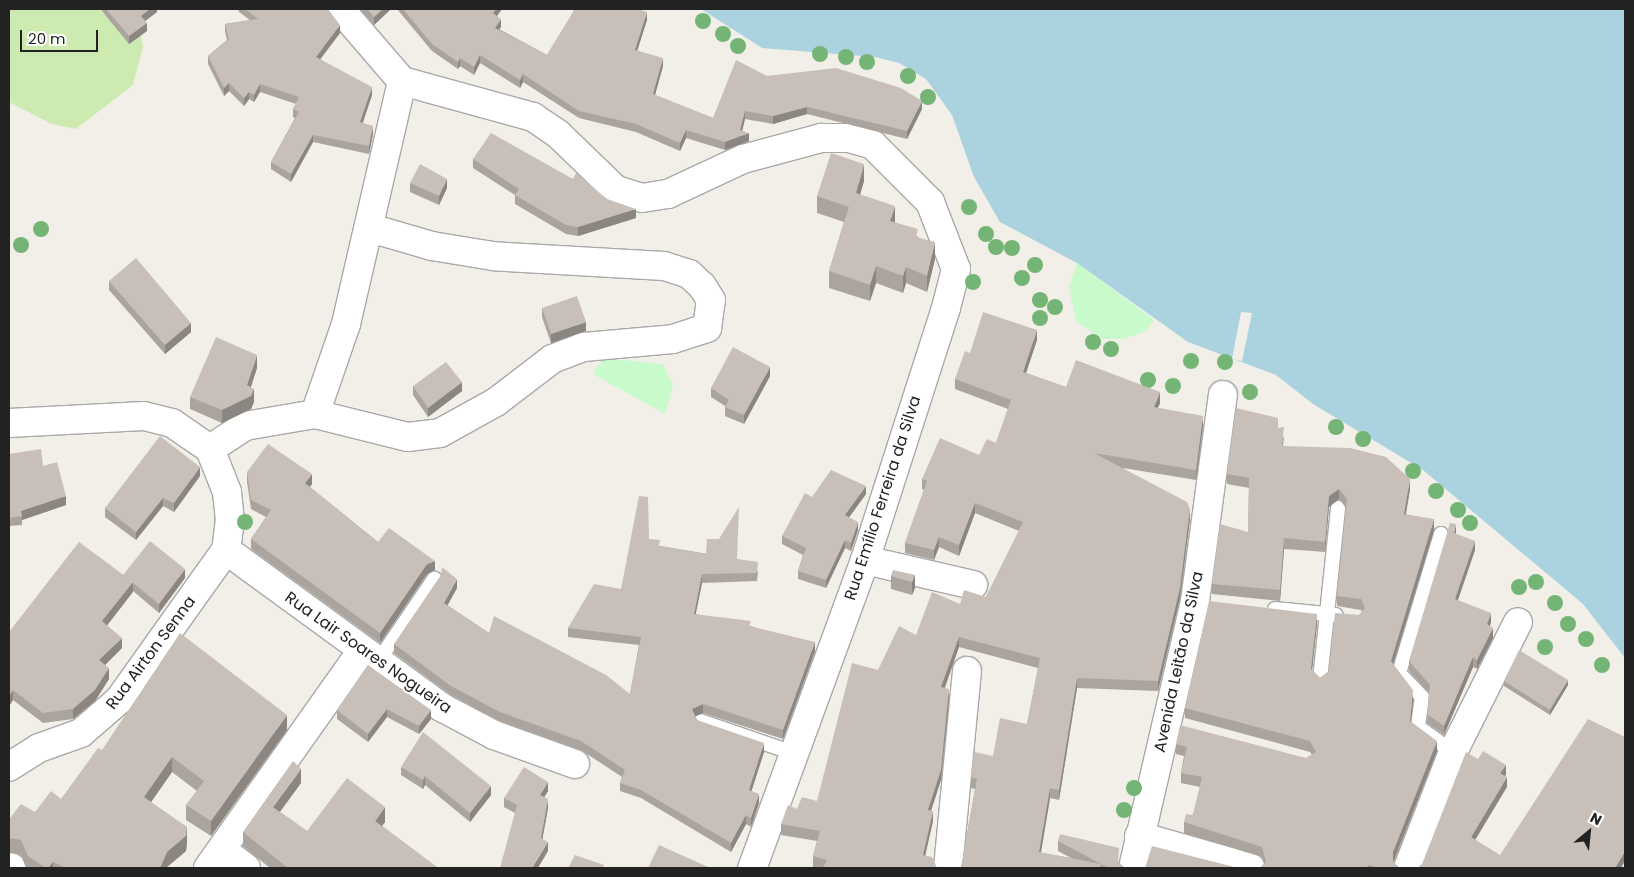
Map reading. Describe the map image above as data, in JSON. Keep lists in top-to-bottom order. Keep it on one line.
{"streets":{"street":["Rua Emílio Ferreira da Silva","Rua Airton Senna","Rua Lair Soares Nogueira","Avenida Leitão da Silva"]},"crossings":[["Rua Airton Senna","Rua Lair Soares Nogueira"]],"scale_bar":"20 m","north":"top right"}
